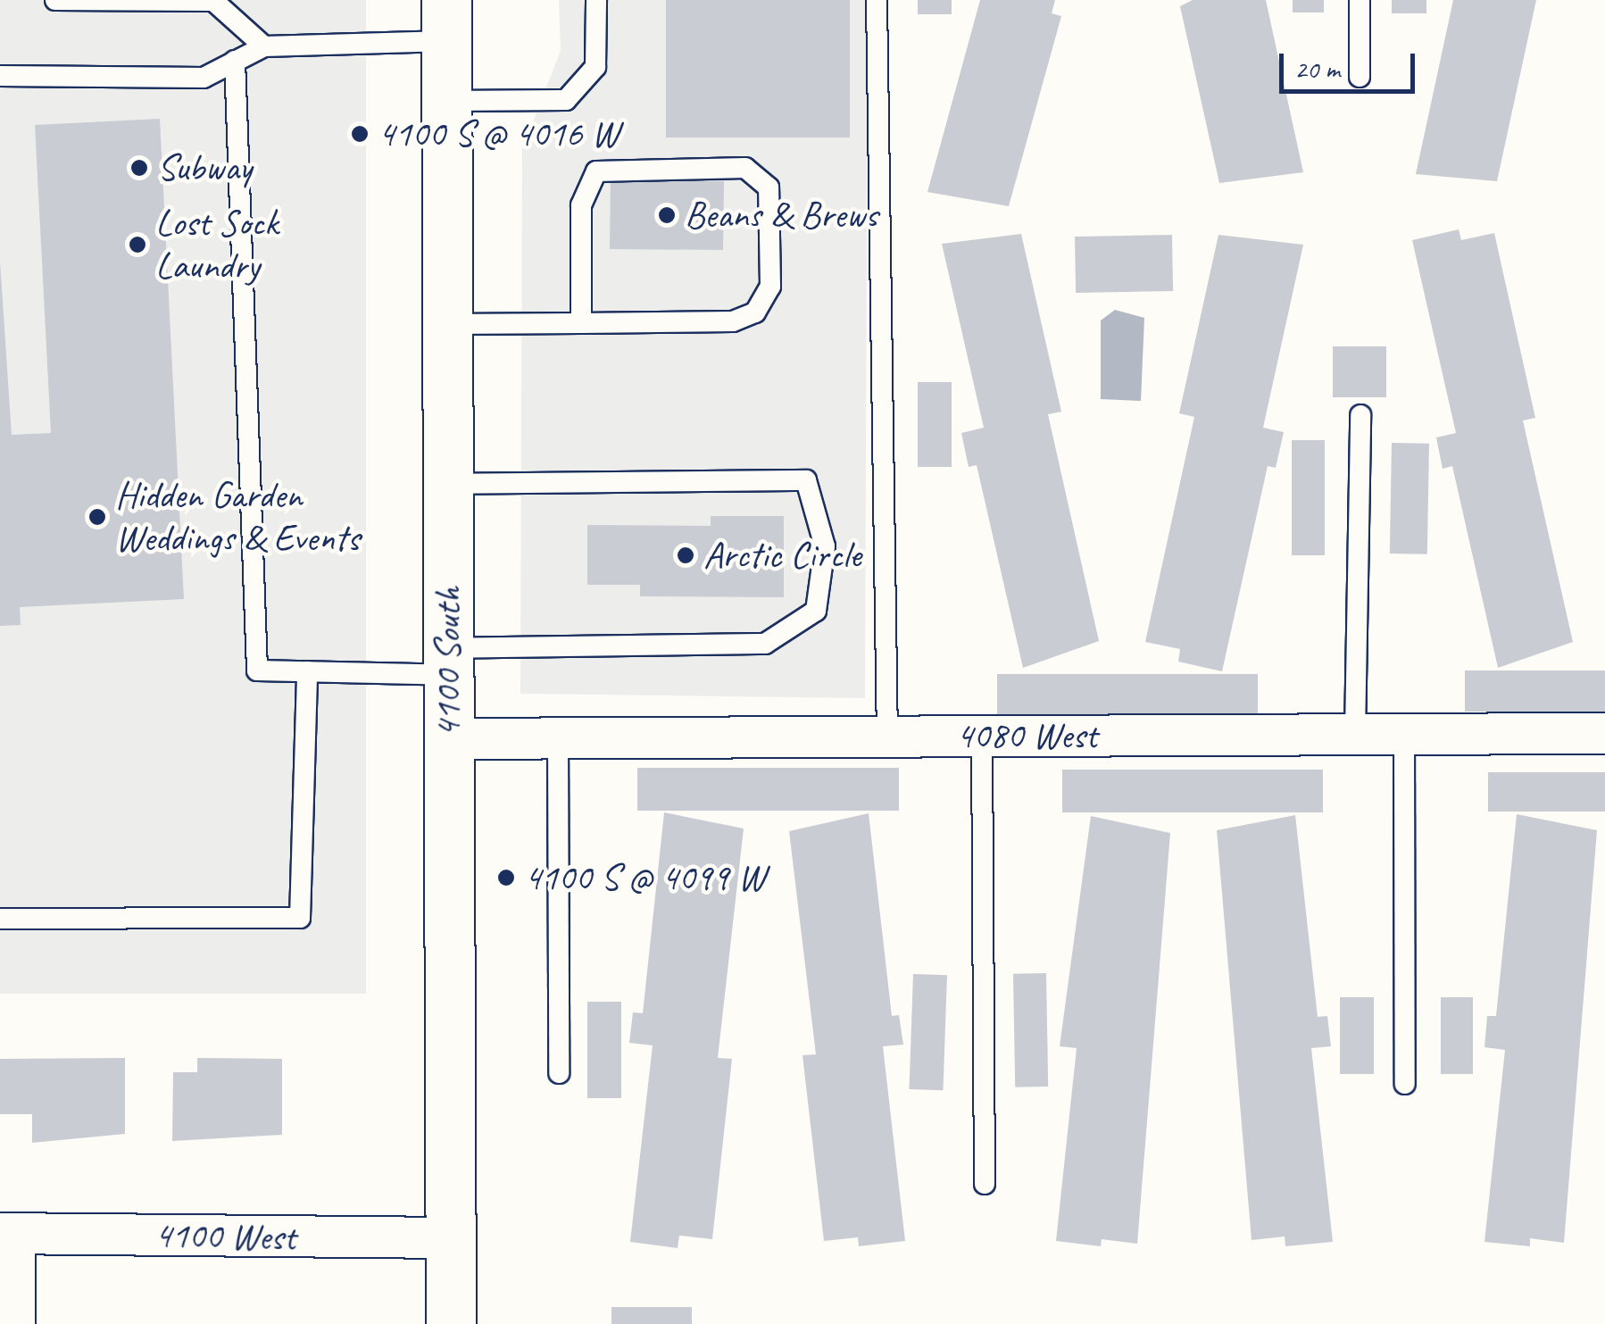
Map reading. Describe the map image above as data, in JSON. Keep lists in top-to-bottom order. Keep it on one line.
{"streets":{"main road":["4100 South"],"street":["4080 West","4100 West"]},"crossings":[["4100 South","4080 West"],["4100 South","4100 West"]],"places":["4100 S @ 4016 W","Subway","Beans & Brews","Lost Sock Laundry","Hidden Garden Weddings & Events","Arctic Circle","4100 S @ 4099 W"],"scale_bar":"20 m"}
